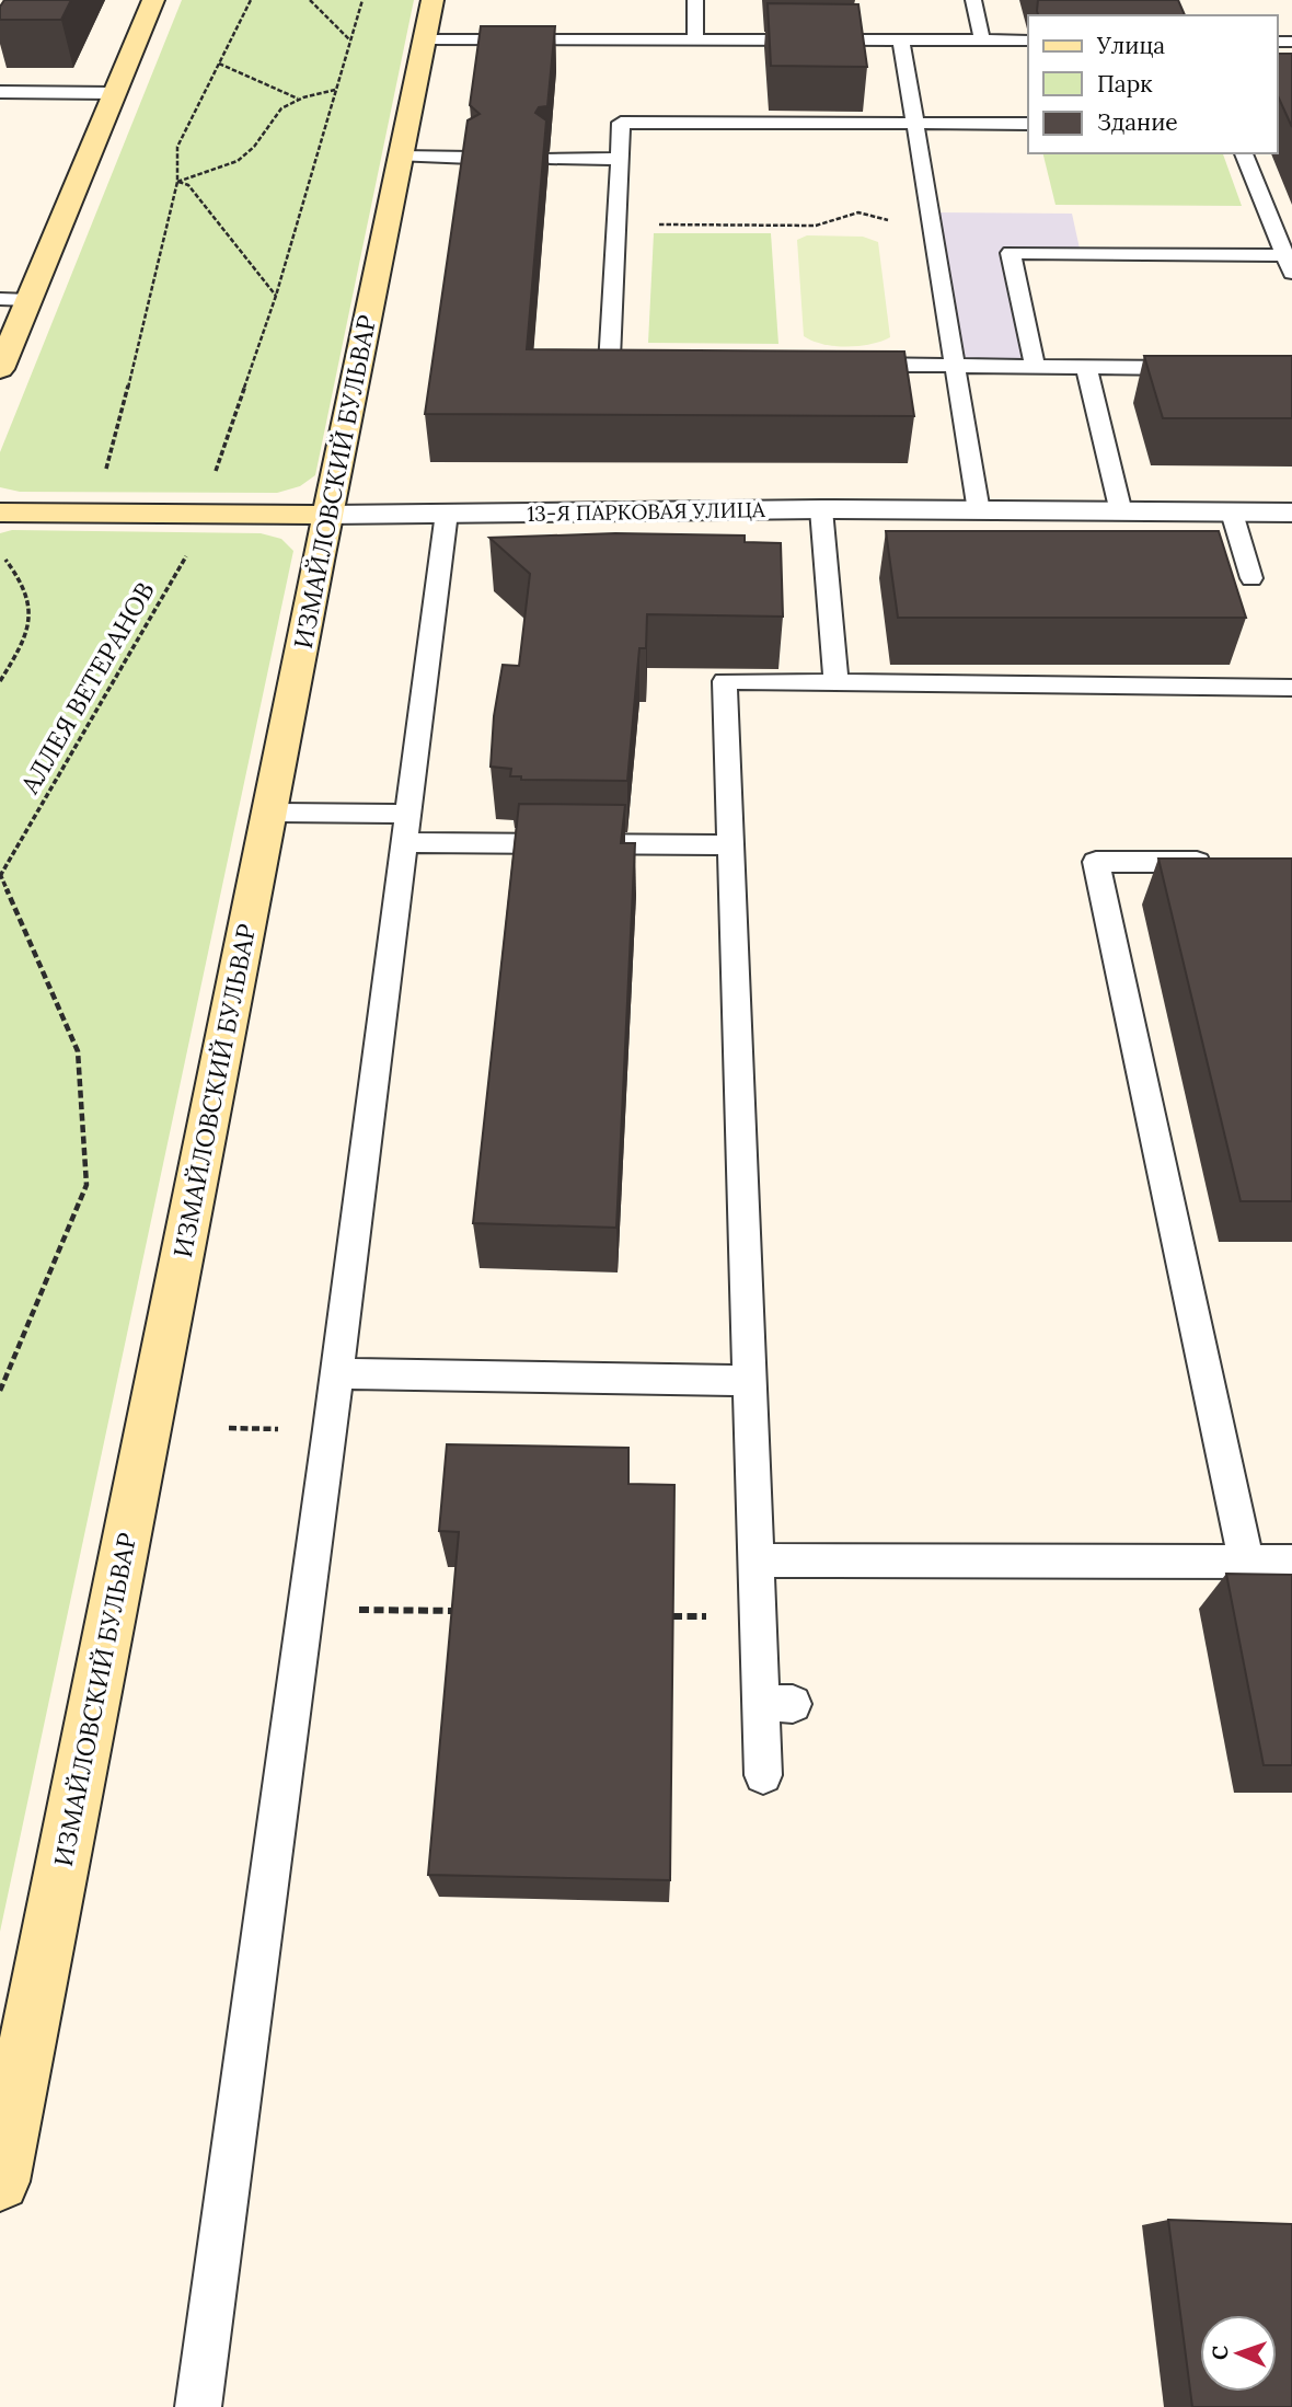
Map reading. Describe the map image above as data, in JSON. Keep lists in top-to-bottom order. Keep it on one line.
{"streets":{"street":["ИЗМАЙЛОВСКИЙ БУЛЬВАР","13-Я ПАРКОВАЯ УЛИЦА"],"path":["АЛЛЕЯ ВЕТЕРАНОВ"]},"crossings":[["ИЗМАЙЛОВСКИЙ БУЛЬВАР","13-Я ПАРКОВАЯ УЛИЦА"]],"legend":["Улица","Парк","Здание"],"north":"left"}
